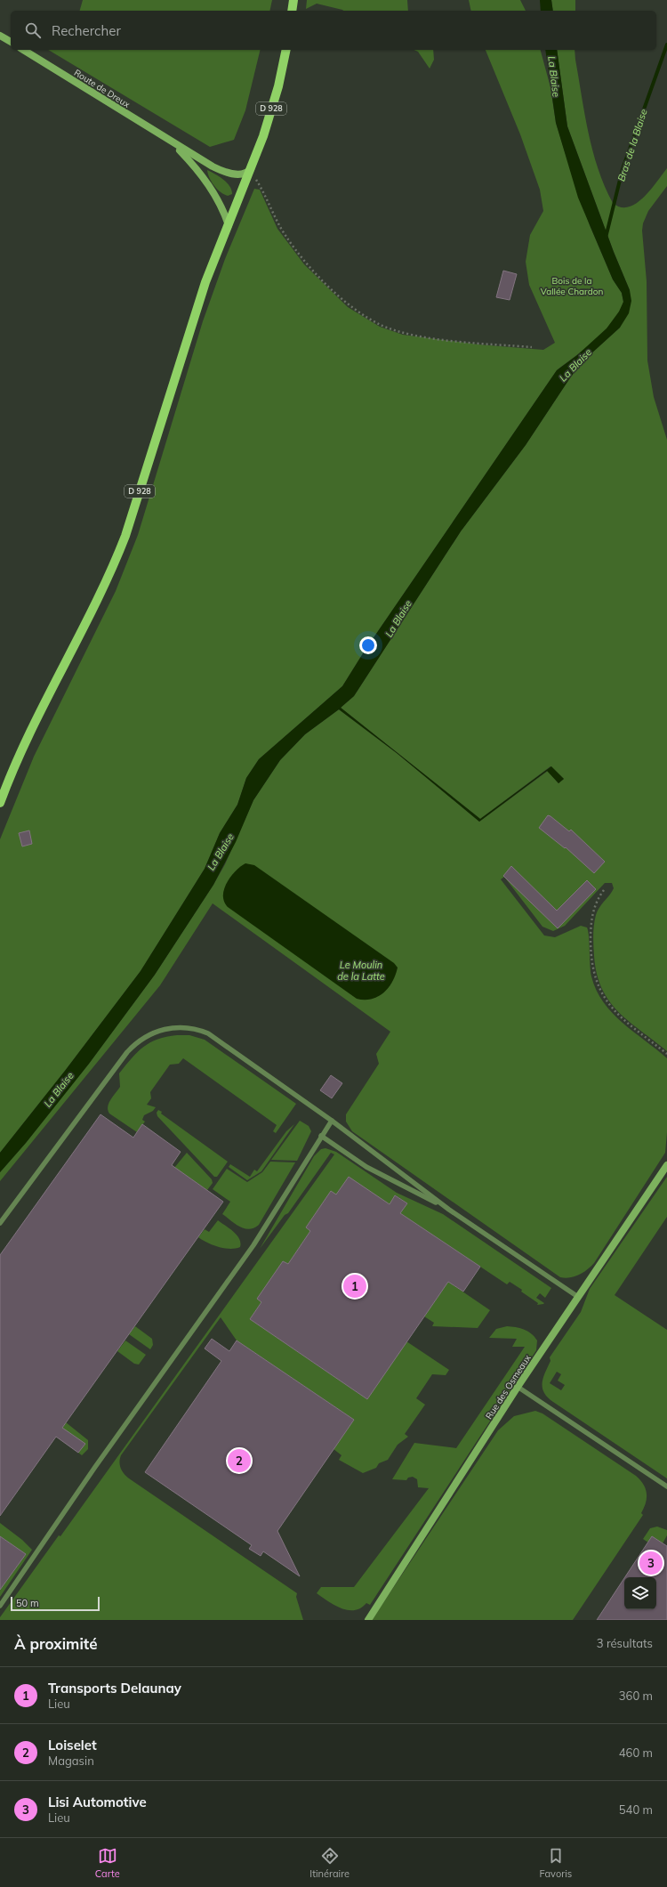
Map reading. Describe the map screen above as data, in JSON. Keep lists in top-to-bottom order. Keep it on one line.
{"streets":{"main road":["Route de Dreux","D 928","Rue des Osmeaux"]},"crossings":[["Route de Dreux","D 928"]],"water":["La Blaise","Bras de la Blaise","Le Moulin de la Latte"],"parks":["Bois de la Vallée Chardon"],"scale_bar":"50 m","page":{"search":"Rechercher","pins":["1","2","3"],"scale":"50 m","heading":["À proximité","3 résultats"],"list":[{"mark":"1","name":"Transports Delaunay","note":"Lieu","value":"360 m"},{"mark":"2","name":"Loiselet","note":"Magasin","value":"460 m"},{"mark":"3","name":"Lisi Automotive","note":"Lieu","value":"540 m"}],"nav":["Carte","Itinéraire","Favoris"]}}
